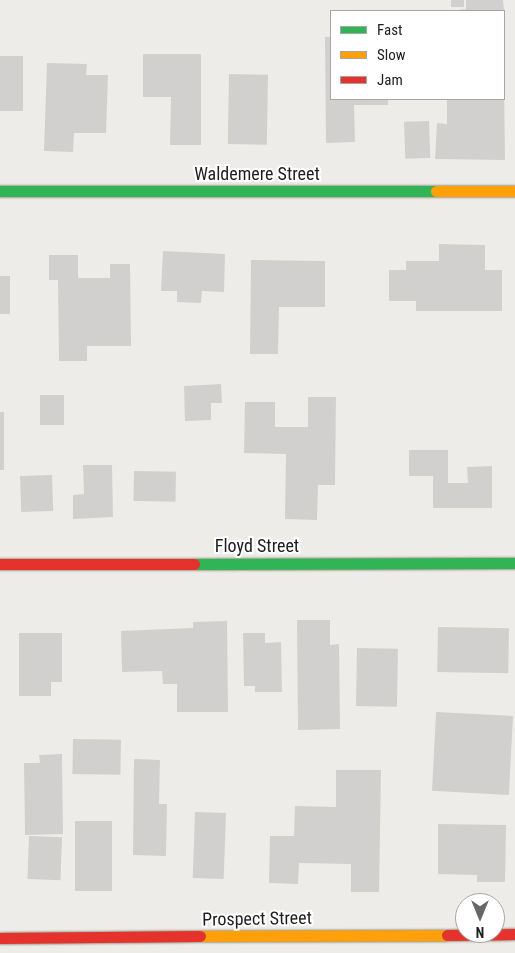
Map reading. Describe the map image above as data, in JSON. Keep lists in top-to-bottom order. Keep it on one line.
{"streets":{"street":["Waldemere Street","Floyd Street","Prospect Street"]},"legend":["Fast","Slow","Jam"],"north":"bottom"}
